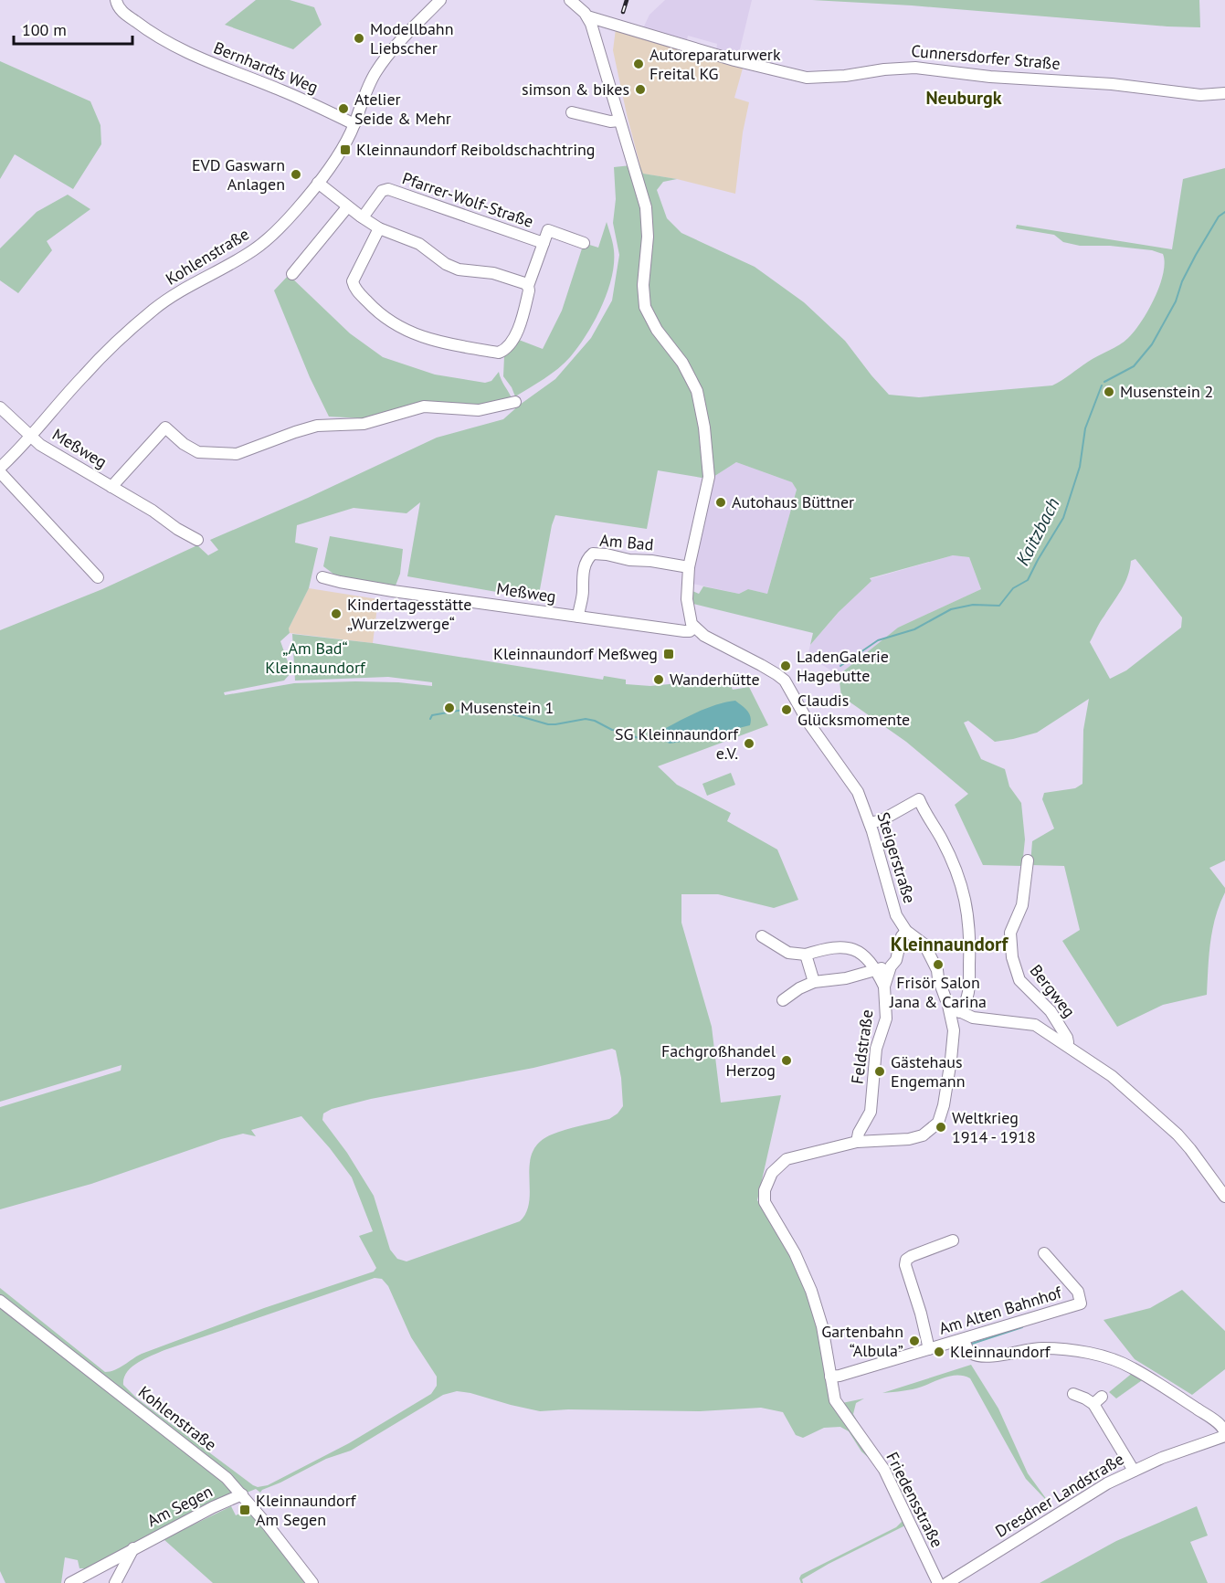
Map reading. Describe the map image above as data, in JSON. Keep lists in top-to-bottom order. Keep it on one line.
{"streets":{"street":["Cunnersdorfer Straße","Bernhardts Weg","Pfarrer-Wolf-Straße","Kohlenstraße","Meßweg","Am Bad","Steigerstraße","Bergweg","Feldstraße","Am Alten Bahnhof","Dresdner Landstraße","Friedensstraße","Am Segen"]},"crossings":[["Bernhardts Weg","Kohlenstraße"],["Kohlenstraße","Meßweg"],["Kohlenstraße","Am Segen"],["Meßweg","Am Bad"],["Meßweg","Steigerstraße"],["Steigerstraße","Bergweg"],["Steigerstraße","Feldstraße"],["Steigerstraße","Friedensstraße"],["Feldstraße","Friedensstraße"],["Am Alten Bahnhof","Friedensstraße"]],"districts":["Neuburgk","Kleinnaundorf"],"water":["Kaitzbach"],"parks":["„Am Bad“ Kleinnaundorf"],"places":{"other":["Modellbahn Liebscher","Autoreparaturwerk Freital KG","simson & bikes","Atelier Seide & Mehr","EVD Gaswarn Anlagen","Musenstein 2","Autohaus Büttner","Kindertagesstätte „Wurzelzwerge“","LadenGalerie Hagebutte","Wanderhütte","Musenstein 1","Claudis Glücksmomente","SG Kleinnaundorf e.V.","Frisör Salon Jana & Carina","Fachgroßhandel Herzog","Gästehaus Engemann","Weltkrieg 1914 - 1918","Gartenbahn “Albula”","Kleinnaundorf"],"transit":["Kleinnaundorf Reiboldschachtring","Kleinnaundorf Meßweg","Kleinnaundorf Am Segen"]},"scale_bar":"100 m"}
